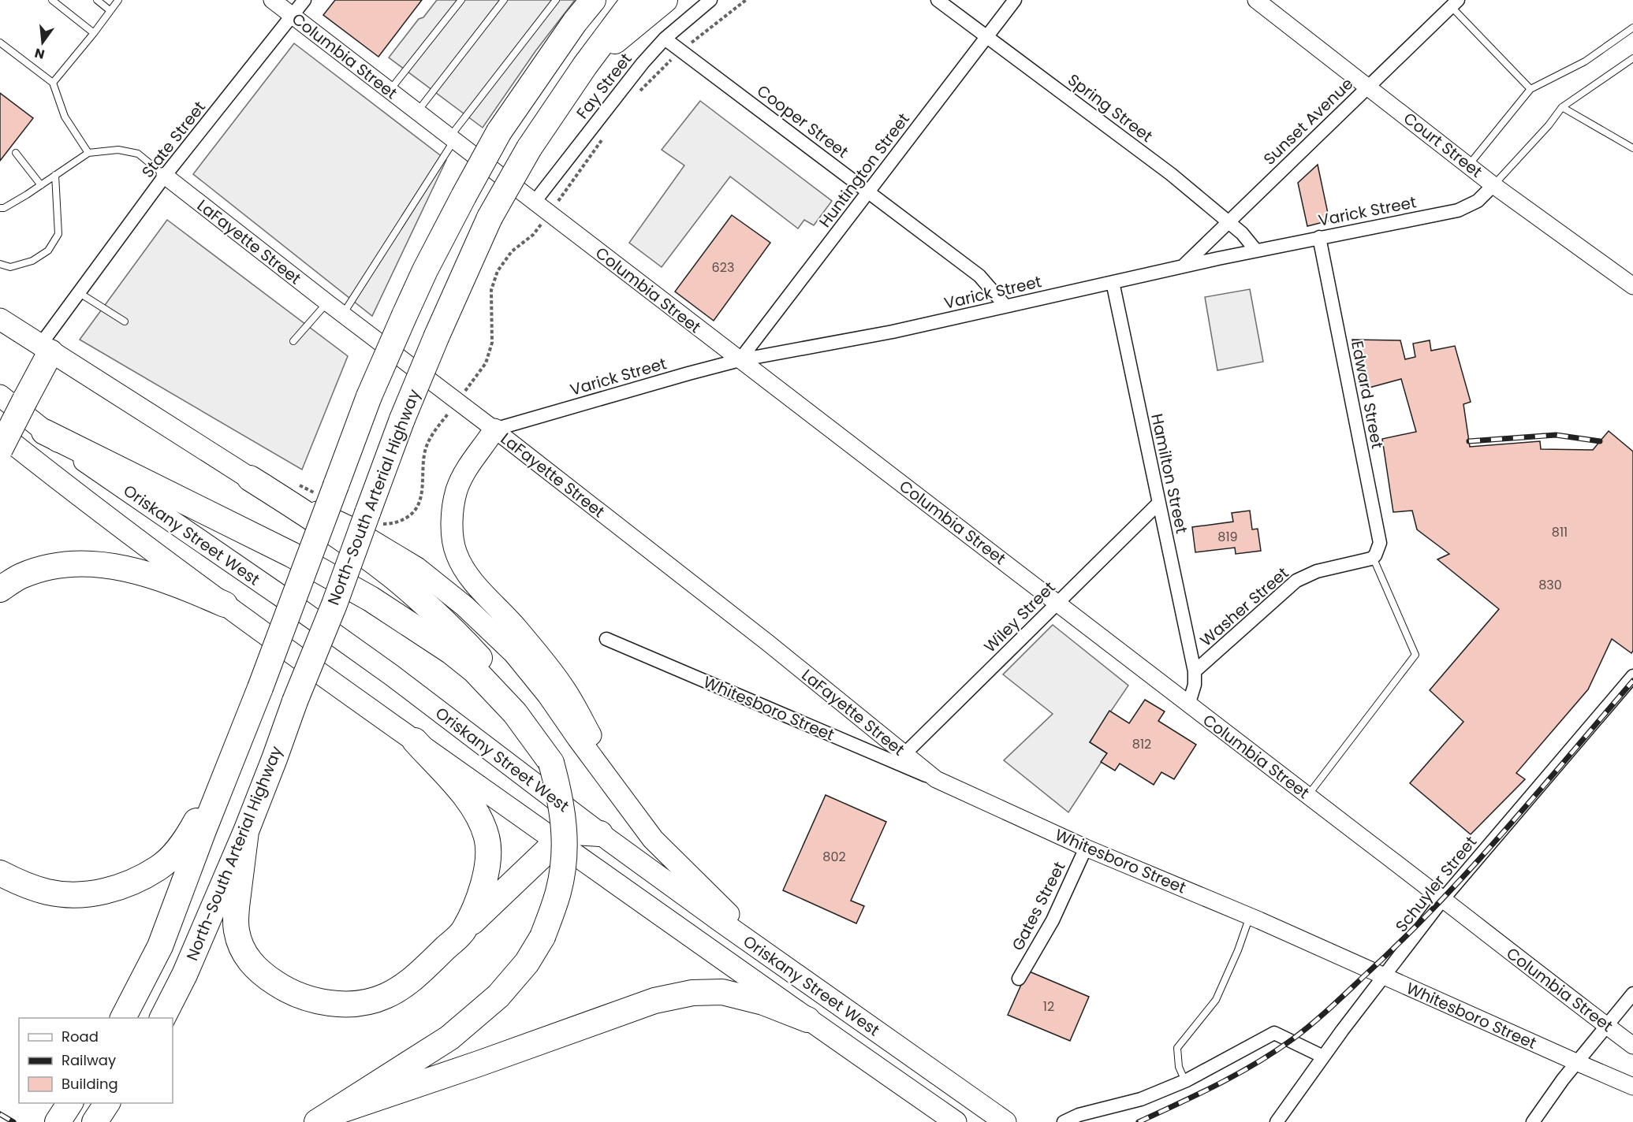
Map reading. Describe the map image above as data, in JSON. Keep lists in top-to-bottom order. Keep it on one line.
{"streets":{"highway":["North-South Arterial Highway"],"main road":["Oriskany Street West"],"street":["Columbia Street","Fay Street","Spring Street","Cooper Street","Sunset Avenue","State Street","Court Street","Huntington Street","Varick Street","LaFayette Street","Edward Street","Hamilton Street","Washer Street","Wiley Street","Whitesboro Street","Schuyler Street","Gates Street"]},"crossings":[["Columbia Street","Fay Street"],["Columbia Street","State Street"],["Columbia Street","Huntington Street"],["Columbia Street","Varick Street"],["Columbia Street","Hamilton Street"],["Columbia Street","Wiley Street"],["Columbia Street","Schuyler Street"],["Fay Street","Cooper Street"],["Spring Street","Sunset Avenue"],["Spring Street","Huntington Street"],["Spring Street","Varick Street"],["Cooper Street","Huntington Street"],["Cooper Street","Varick Street"],["Sunset Avenue","Court Street"],["Sunset Avenue","Varick Street"],["State Street","LaFayette Street"],["Court Street","Varick Street"],["Huntington Street","Varick Street"],["Varick Street","LaFayette Street"],["Varick Street","Edward Street"],["Varick Street","Hamilton Street"],["LaFayette Street","Wiley Street"],["LaFayette Street","Whitesboro Street"],["Edward Street","Washer Street"],["Hamilton Street","Washer Street"],["Hamilton Street","Wiley Street"],["Whitesboro Street","Schuyler Street"],["Whitesboro Street","Gates Street"]],"house_numbers":["623","811","819","830","812","802","12"],"legend":["Road","Railway","Building"],"north":"bottom"}
